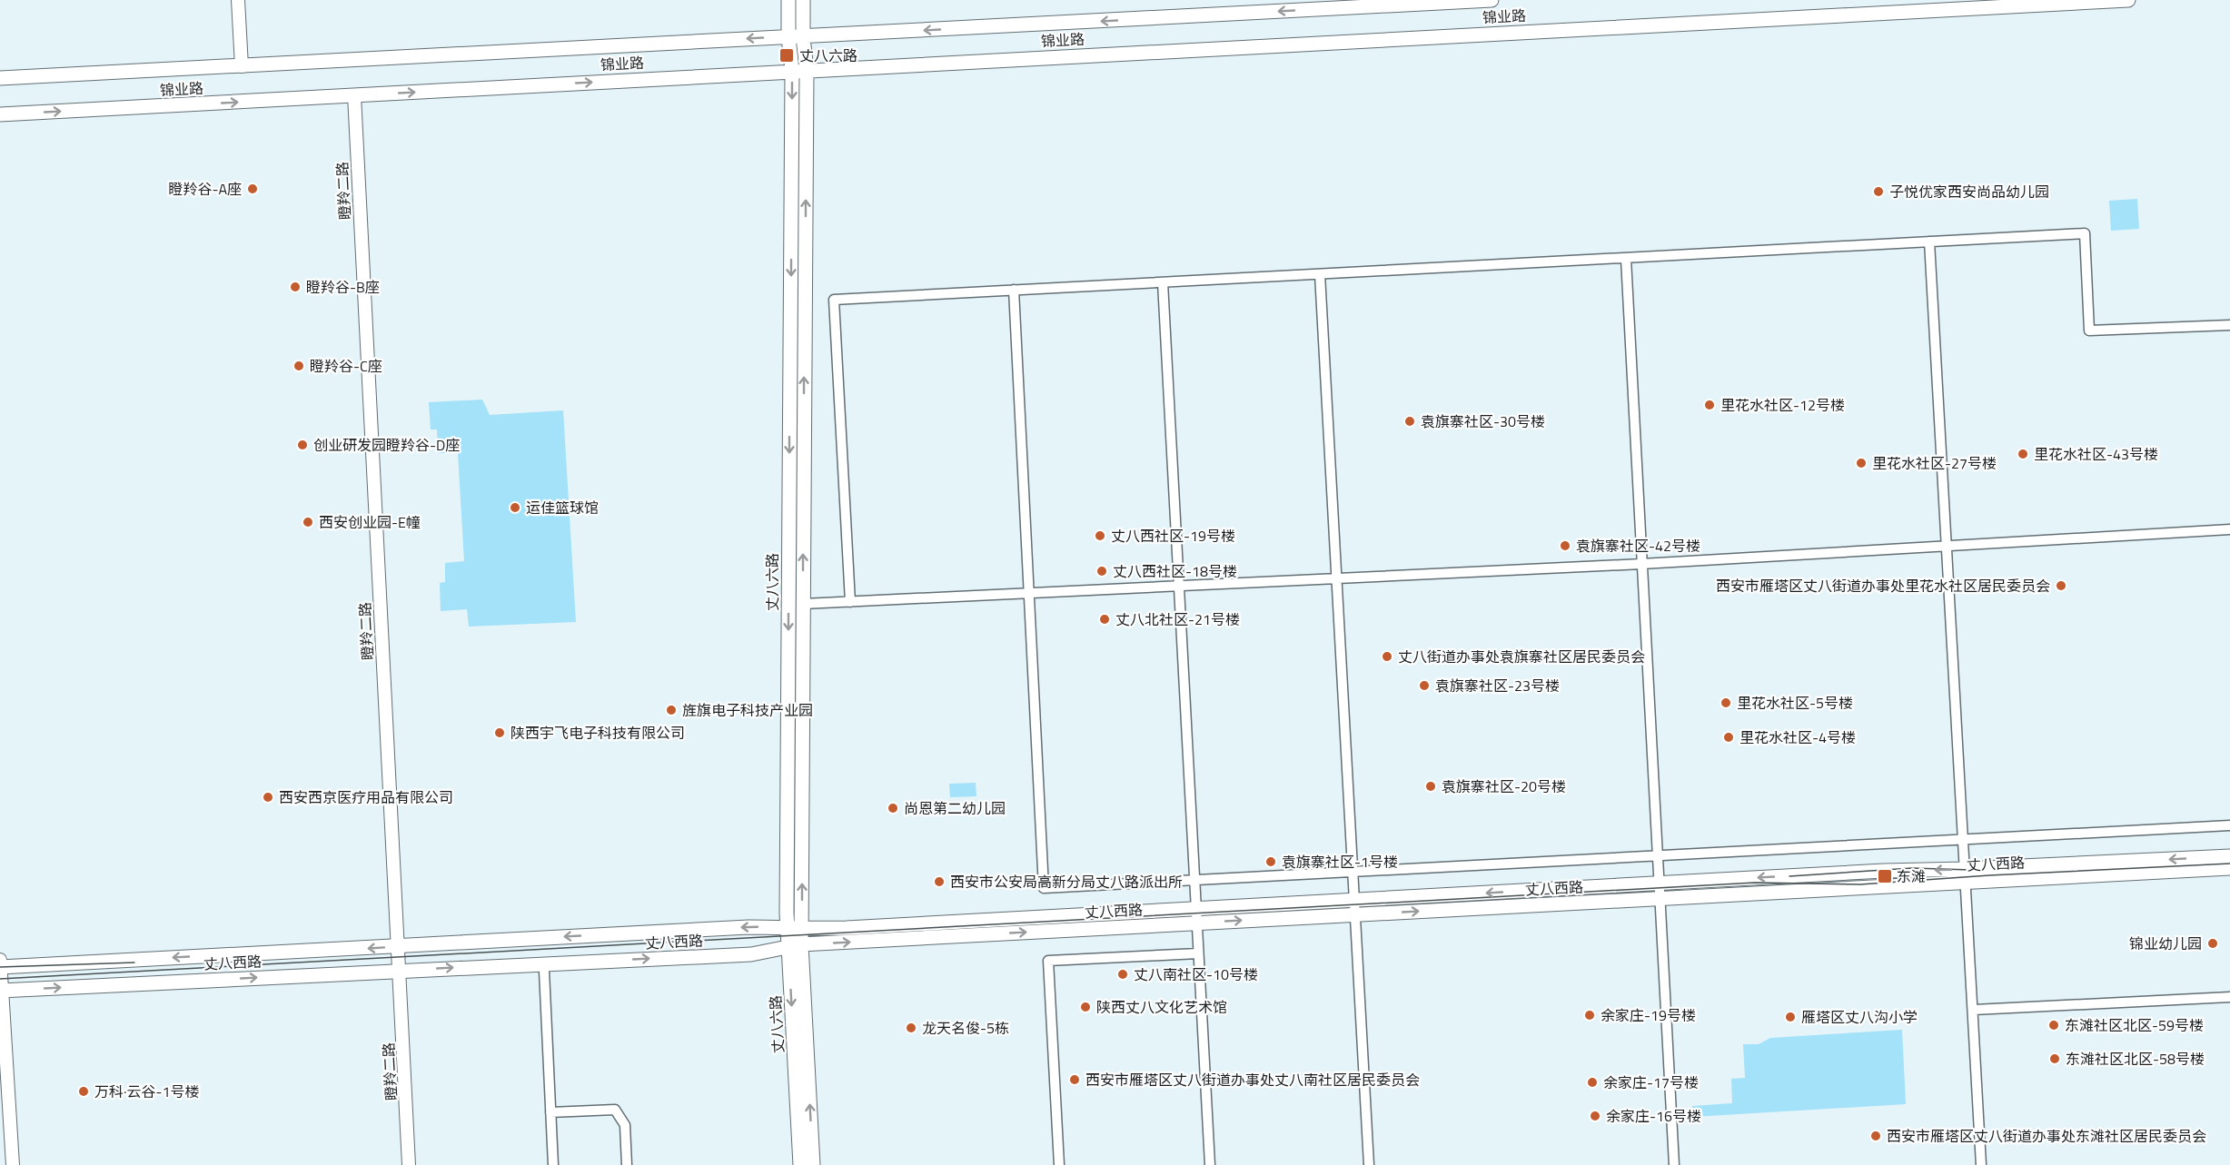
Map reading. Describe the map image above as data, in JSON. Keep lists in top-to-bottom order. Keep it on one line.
{"streets":{"main road":["锦业路","丈八六路","丈八西路"],"street":["瞪羚二路"]},"crossings":[["锦业路","瞪羚二路"],["锦业路","丈八六路"],["瞪羚二路","丈八西路"],["丈八六路","丈八西路"]],"places":{"transit":["丈八六路","东滩"],"other":["瞪羚谷-A座","子悦优家西安尚品幼儿园","瞪羚谷-B座","瞪羚谷-C座","里花水社区-12号楼","袁旗寨社区-30号楼","创业研发园瞪羚谷-D座","里花水社区-43号楼","里花水社区-27号楼","运佳篮球馆","西安创业园-E幢","丈八西社区-19号楼","袁旗寨社区-42号楼","丈八西社区-18号楼","西安市雁塔区丈八街道办事处里花水社区居民委员会","丈八北社区-21号楼","丈八街道办事处袁旗寨社区居民委员会","袁旗寨社区-23号楼","里花水社区-5号楼","旌旗电子科技产业园","陕西宇飞电子科技有限公司","里花水社区-4号楼","袁旗寨社区-20号楼","西安西京医疗用品有限公司","尚恩第二幼儿园","袁旗寨社区-1号楼","西安市公安局高新分局丈八路派出所","锦业幼儿园","丈八南社区-10号楼","陕西丈八文化艺术馆","余家庄-19号楼","雁塔区丈八沟小学","东滩社区北区-59号楼","龙天名俊-5栋","东滩社区北区-58号楼","西安市雁塔区丈八街道办事处丈八南社区居民委员会","余家庄-17号楼","万科·云谷-1号楼","余家庄-16号楼","西安市雁塔区丈八街道办事处东滩社区居民委员会"]}}
